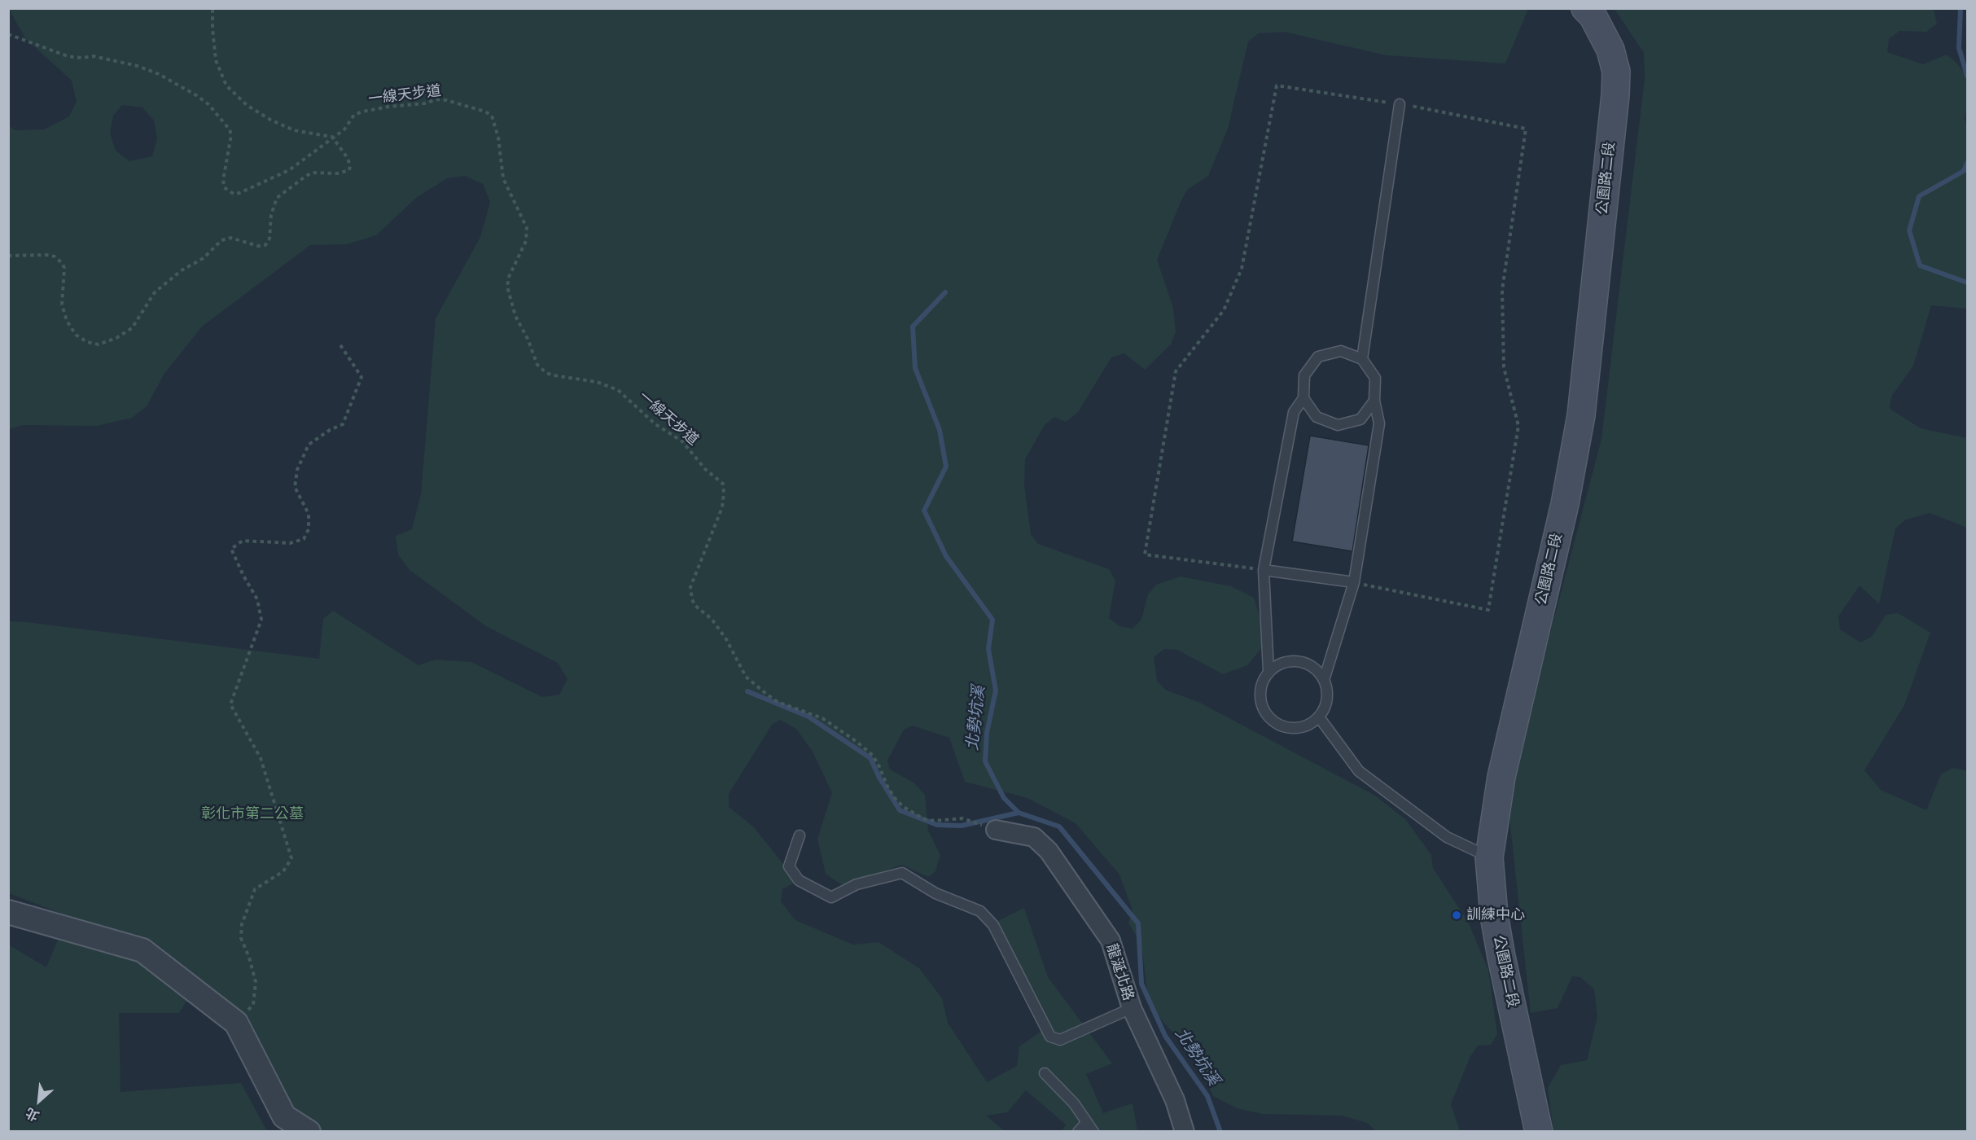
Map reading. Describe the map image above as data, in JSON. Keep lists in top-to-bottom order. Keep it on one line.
{"streets":{"main road":["公園路二段"],"street":["龍涎北路"],"path":["一線天步道"]},"crossings":[["一線天步道","龍涎北路"]],"water":["北勢坑溪"],"parks":["彰化市第二公墓"],"places":["訓練中心"],"north":"bottom left"}
